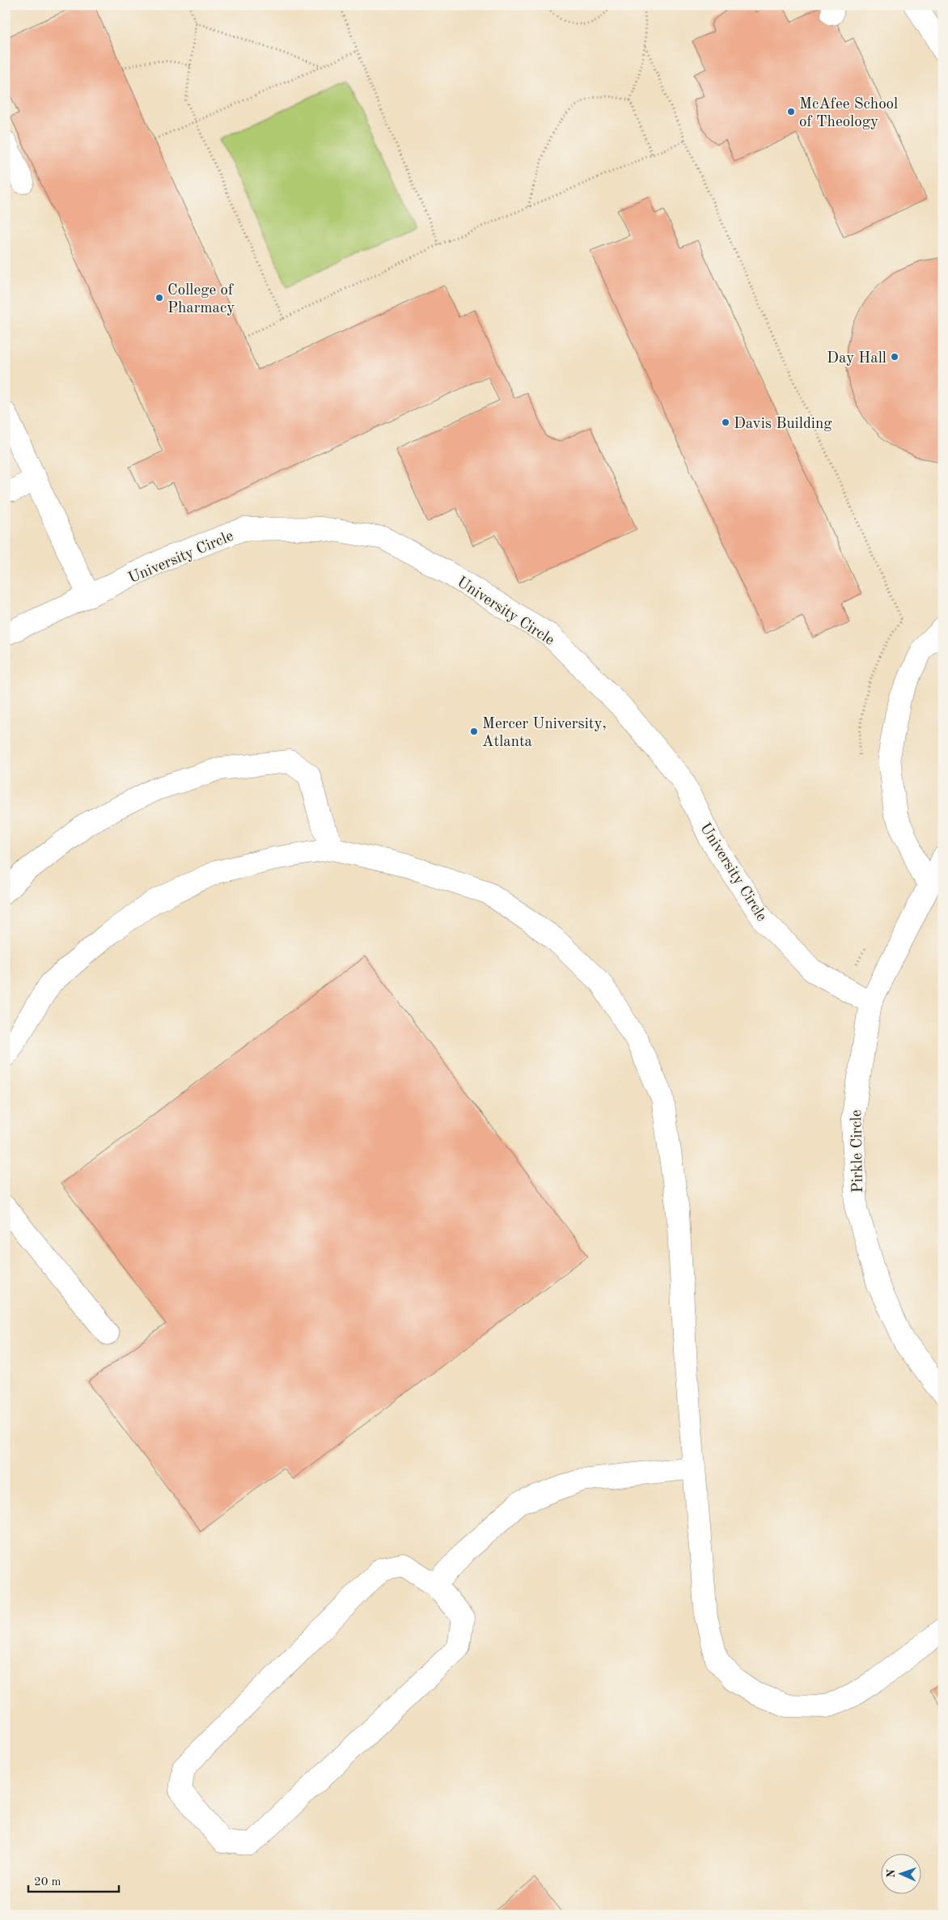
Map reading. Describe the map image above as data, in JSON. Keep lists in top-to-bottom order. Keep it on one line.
{"streets":{"street":["University Circle","Pirkle Circle"]},"crossings":[["University Circle","Pirkle Circle"]],"places":["McAfee School of Theology","College of Pharmacy","Day Hall","Davis Building","Mercer University, Atlanta"],"scale_bar":"20 m","north":"left"}
